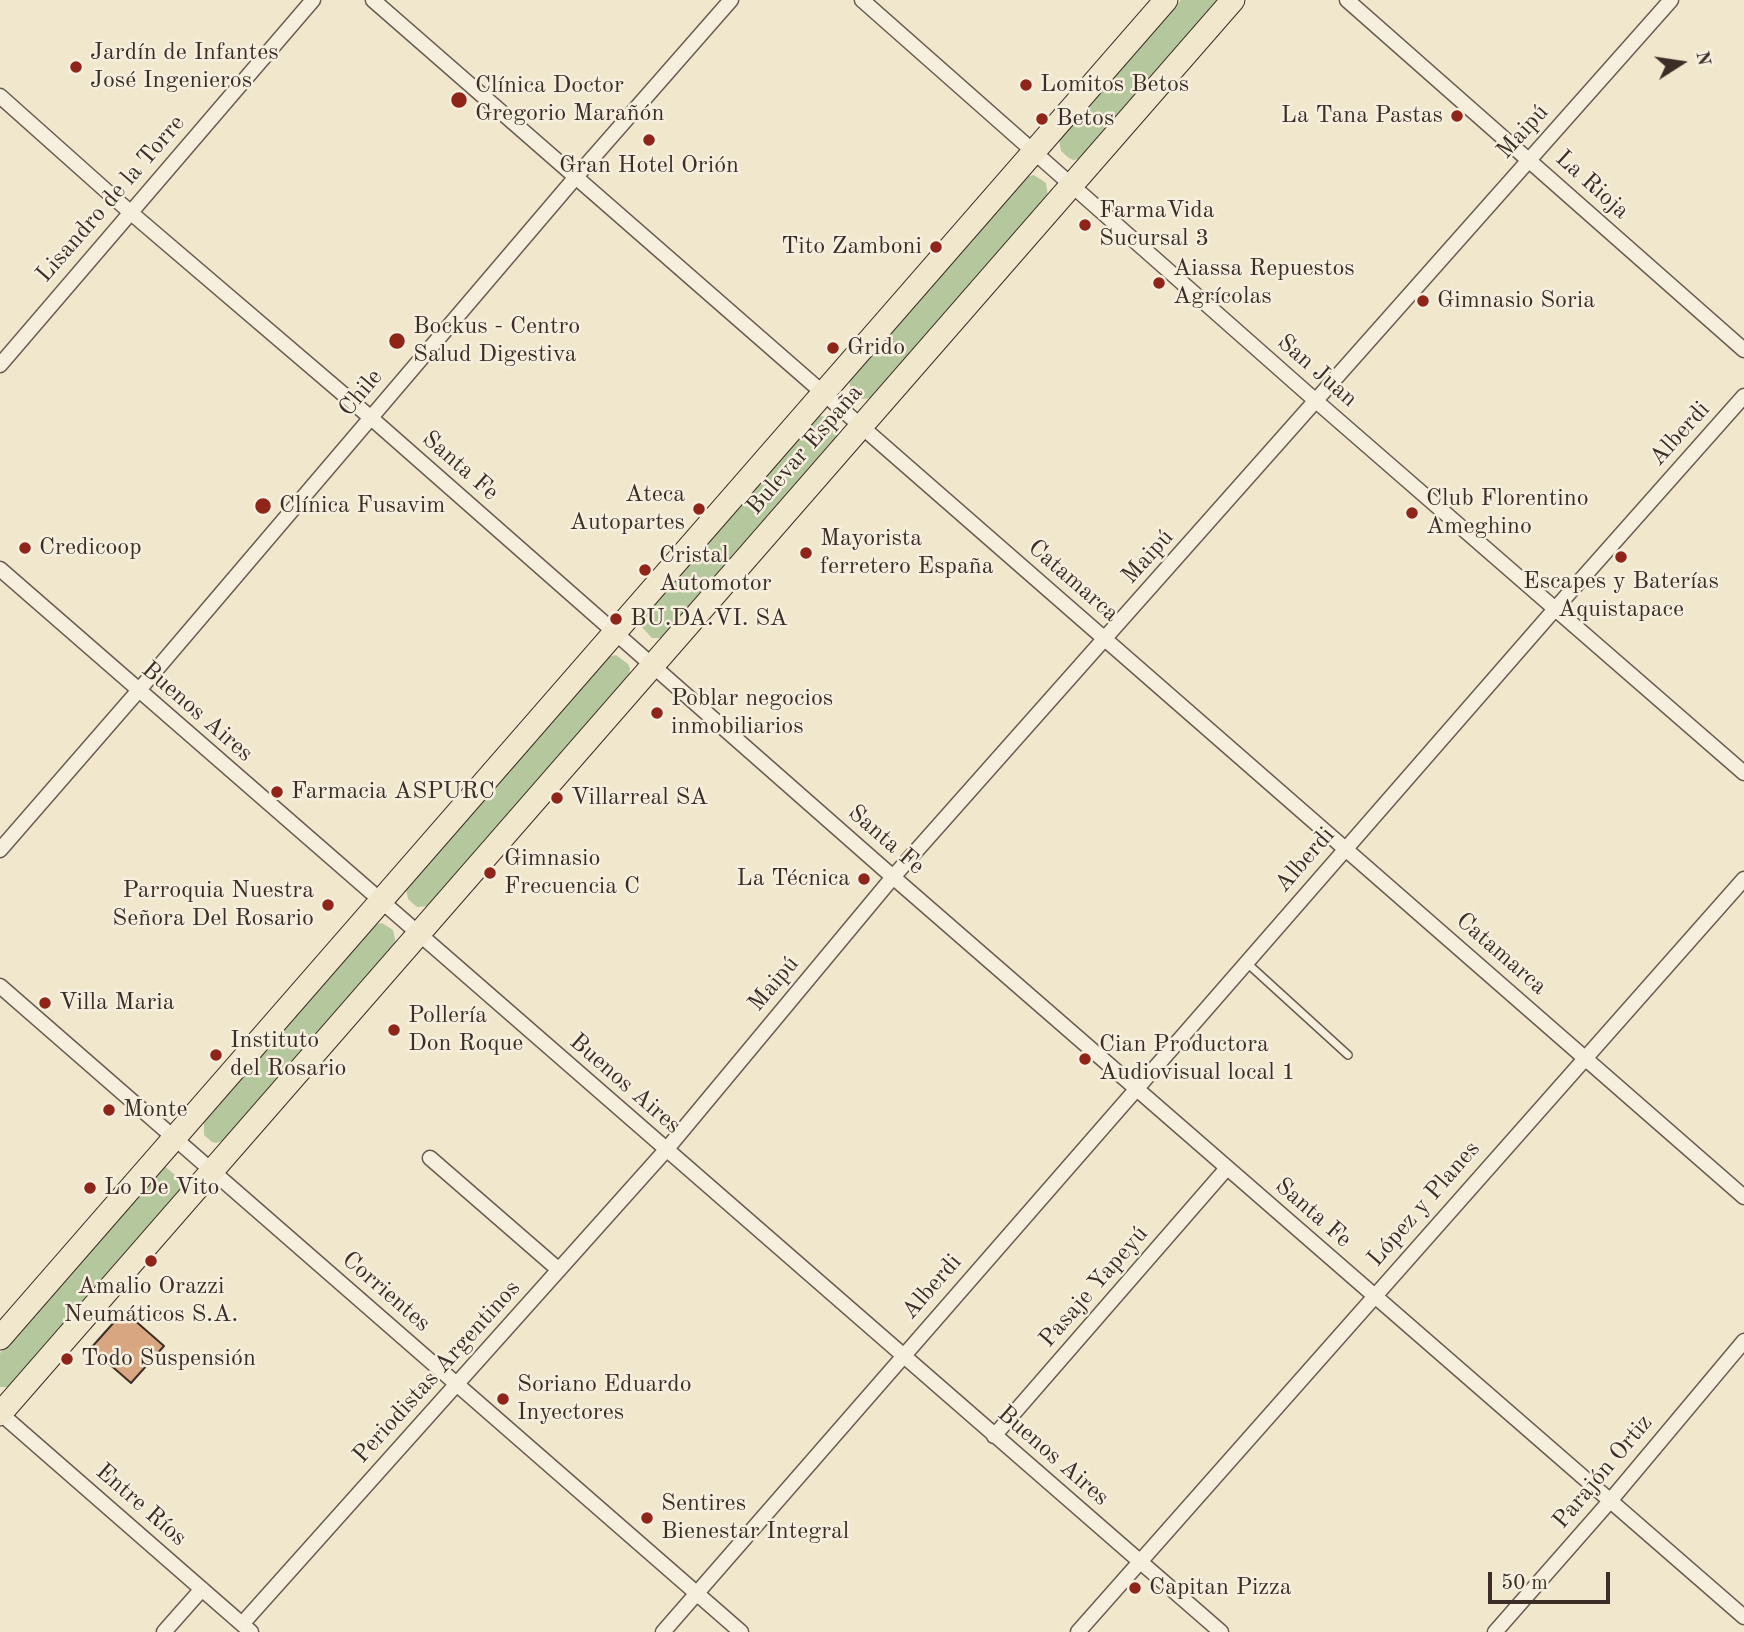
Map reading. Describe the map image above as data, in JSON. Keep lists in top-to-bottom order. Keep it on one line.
{"streets":{"main road":["Bulevar España"],"street":["Maipú","La Rioja","Lisandro de la Torre","San Juan","Chile","Alberdi","Santa Fe","Catamarca","Buenos Aires","López y Planes","Pasaje Yapeyú","Corrientes","Periodistas Argentinos","Parajón Ortiz","Entre Ríos"]},"crossings":[["Maipú","La Rioja"],["Maipú","San Juan"],["Maipú","Santa Fe"],["Maipú","Catamarca"],["Maipú","Buenos Aires"],["Maipú","Periodistas Argentinos"],["Lisandro de la Torre","Santa Fe"],["San Juan","Alberdi"],["San Juan","Bulevar España"],["Chile","Santa Fe"],["Chile","Catamarca"],["Chile","Buenos Aires"],["Alberdi","Santa Fe"],["Alberdi","Catamarca"],["Alberdi","Buenos Aires"],["Alberdi","Corrientes"],["Bulevar España","Santa Fe"],["Bulevar España","Catamarca"],["Bulevar España","Buenos Aires"],["Bulevar España","Corrientes"],["Bulevar España","Entre Ríos"],["Santa Fe","López y Planes"],["Santa Fe","Pasaje Yapeyú"],["Santa Fe","Parajón Ortiz"],["Catamarca","López y Planes"],["Buenos Aires","López y Planes"],["Buenos Aires","Pasaje Yapeyú"],["Buenos Aires","Periodistas Argentinos"],["Corrientes","Periodistas Argentinos"],["Periodistas Argentinos","Entre Ríos"]],"places":["Jardín de Infantes José Ingenieros","Lomitos Betos","Clínica Doctor Gregorio Marañón","La Tana Pastas","Betos","Gran Hotel Orión","FarmaVida Sucursal 3","Tito Zamboni","Aiassa Repuestos Agrícolas","Gimnasio Soria","Bockus - Centro Salud Digestiva","Grido","Clínica Fusavim","Ateca Autopartes","Club Florentino Ameghino","Credicoop","Mayorista ferretero España","Escapes y Baterías Aquistapace","Cristal Automotor","BU.DA.VI. SA","Poblar negocios inmobiliarios","Farmacia ASPURC","Villarreal SA","Gimnasio Frecuencia C","La Técnica","Parroquia Nuestra Señora Del Rosario","Villa Maria","Pollería Don Roque","Instituto del Rosario","Cian Productora Audiovisual local 1","Monte","Lo De Vito","Amalio Orazzi Neumáticos S.A.","Todo Suspensión","Soriano Eduardo Inyectores","Sentires Bienestar Integral","Capitan Pizza"],"scale_bar":"50 m","north":"right"}
